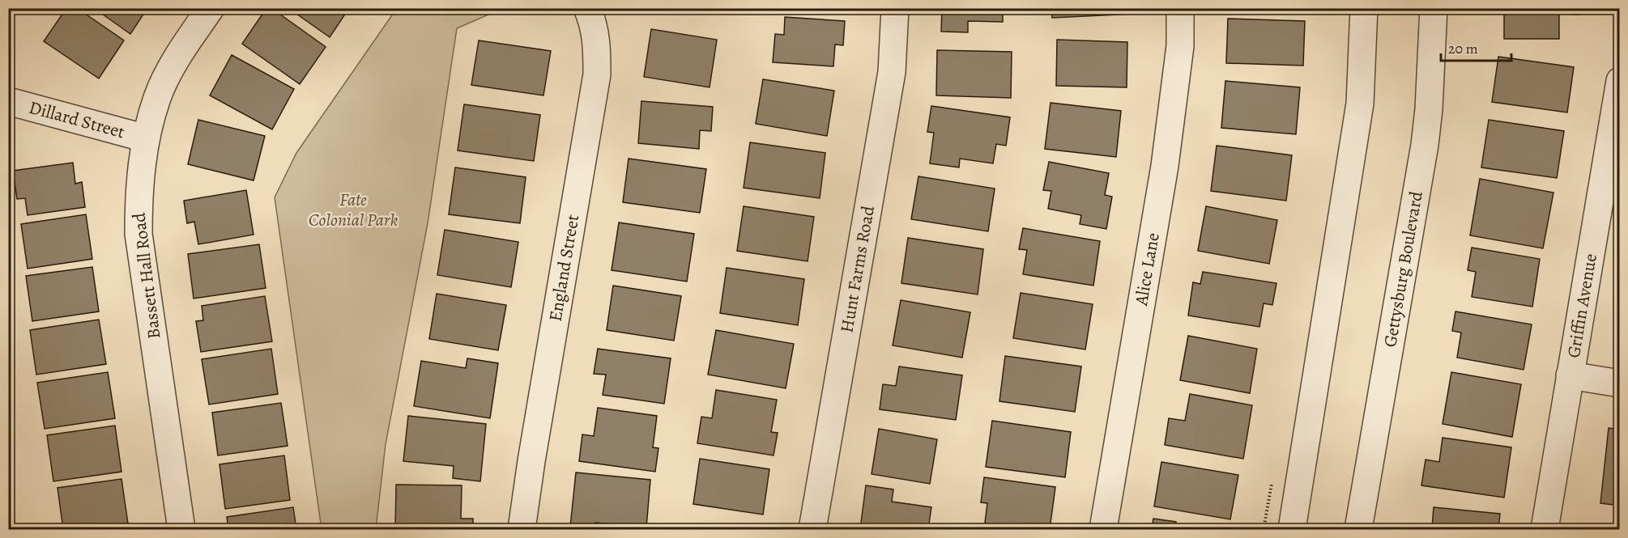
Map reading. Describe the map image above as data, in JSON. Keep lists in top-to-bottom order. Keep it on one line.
{"streets":{"street":["Dillard Street","England Street","Hunt Farms Road","Alice Lane","Gettysburg Boulevard","Bassett Hall Road","Griffin Avenue"]},"crossings":[["Dillard Street","Bassett Hall Road"]],"parks":["Fate Colonial Park"],"scale_bar":"20 m"}
